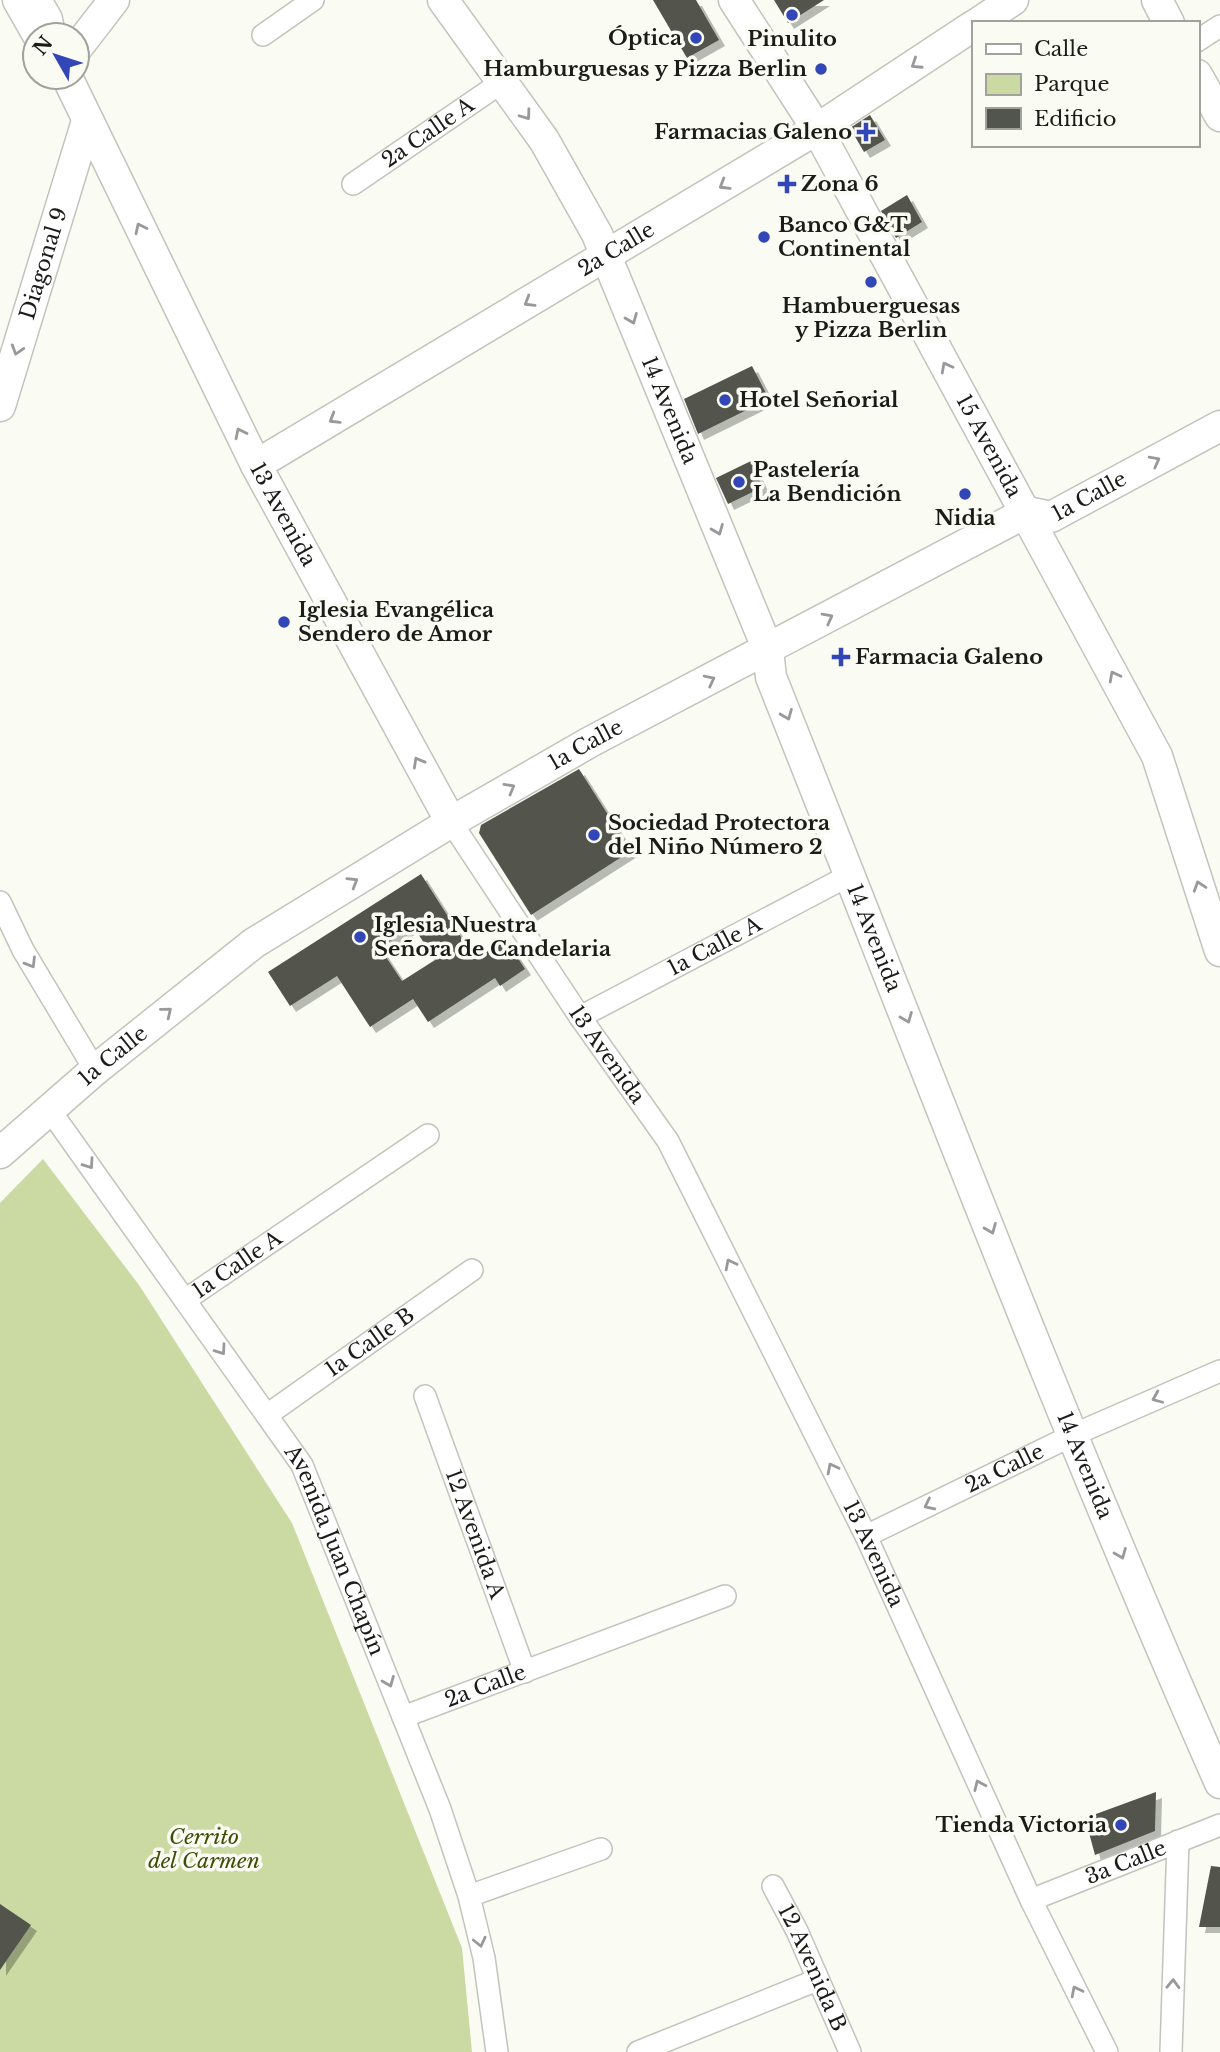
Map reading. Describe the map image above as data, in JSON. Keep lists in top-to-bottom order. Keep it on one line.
{"streets":{"street":["2a Calle A","2a Calle","Diagonal 9","14 Avenida","15 Avenida","1a Calle","13 Avenida","1a Calle A","1a Calle B","12 Avenida A","Avenida Juan Chapín","3a Calle","12 Avenida B"]},"crossings":[["2a Calle A","14 Avenida"],["2a Calle","14 Avenida"],["2a Calle","15 Avenida"],["2a Calle","13 Avenida"],["2a Calle","12 Avenida A"],["2a Calle","Avenida Juan Chapín"],["Diagonal 9","13 Avenida"],["14 Avenida","1a Calle"],["14 Avenida","1a Calle A"],["15 Avenida","1a Calle"],["1a Calle","13 Avenida"],["1a Calle","Avenida Juan Chapín"],["13 Avenida","1a Calle A"],["13 Avenida","3a Calle"],["1a Calle A","Avenida Juan Chapín"],["1a Calle B","Avenida Juan Chapín"]],"one_way":["2a Calle","Diagonal 9","14 Avenida","15 Avenida","1a Calle","13 Avenida","Avenida Juan Chapín"],"parks":["Cerrito del Carmen"],"places":{"other":["Pinulito","Óptica","Hamburguesas y Pizza Berlin","Banco G&T Continental","Hambuerguesas y Pizza Berlin","Hotel Señorial","Pastelería La Bendición","Nidia","Iglesia Evangélica Sendero de Amor","Sociedad Protectora del Niño Número 2","Iglesia Nuestra Señora de Candelaria","Tienda Victoria"],"health":["Farmacias Galeno","Zona 6","Farmacia Galeno"]},"legend":["Calle","Parque","Edificio"],"north":"top left"}
